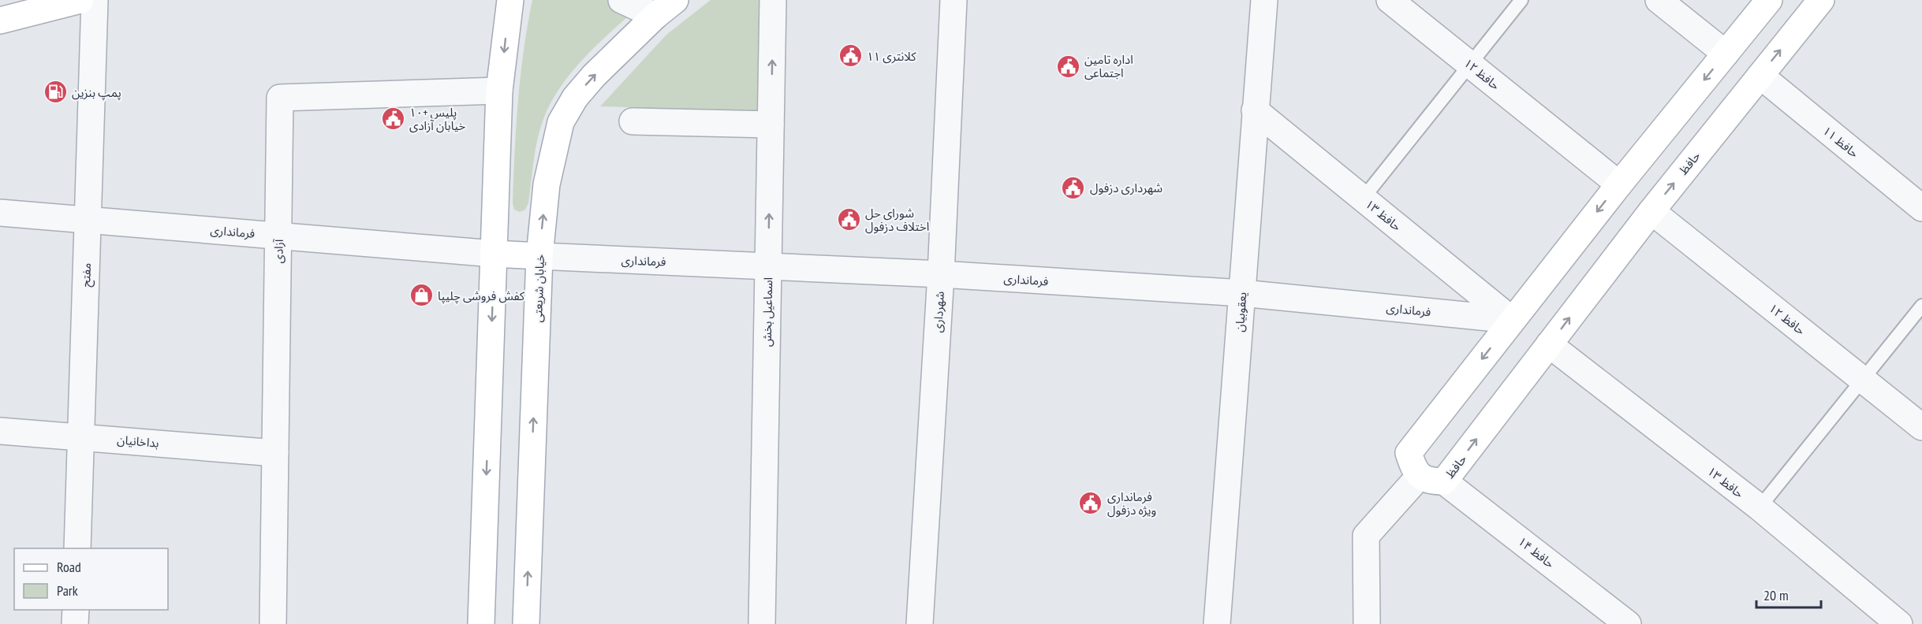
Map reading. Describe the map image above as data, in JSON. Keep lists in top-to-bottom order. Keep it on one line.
{"streets":{"main road":["حافظ","خیابان شریعتی"],"street":["حافظ ۱۲","حافظ ۱۱","حافظ ۱۳","فرمانداری","آزادی","مفتح","اسماعیل بخش","شهرداری","یعقوبیان","بداخانیان","حافظ ۱۴"]},"crossings":[["حافظ ۱۲","حافظ"],["حافظ ۱۱","حافظ"],["حافظ","حافظ ۱۳"],["حافظ","حافظ ۱۴"],["حافظ ۱۳","فرمانداری"],["حافظ ۱۳","یعقوبیان"],["فرمانداری","آزادی"],["فرمانداری","مفتح"],["فرمانداری","خیابان شریعتی"],["فرمانداری","اسماعیل بخش"],["فرمانداری","شهرداری"],["فرمانداری","یعقوبیان"],["آزادی","بداخانیان"],["مفتح","بداخانیان"]],"one_way":["اسماعیل بخش"],"places":{"public building":["کلانتری ۱۱","اداره تامین اجتماعی","پلیس +۱۰ خیابان آزادی","شهرداری دزفول","شورای حل اختلاف دزفول","فرمانداری ویژه دزفول"],"fuel station":["پمپ بنزین"],"shop":["کفش فروشی چلیپا"]},"legend":["Road","Park"],"scale_bar":"20 m"}
